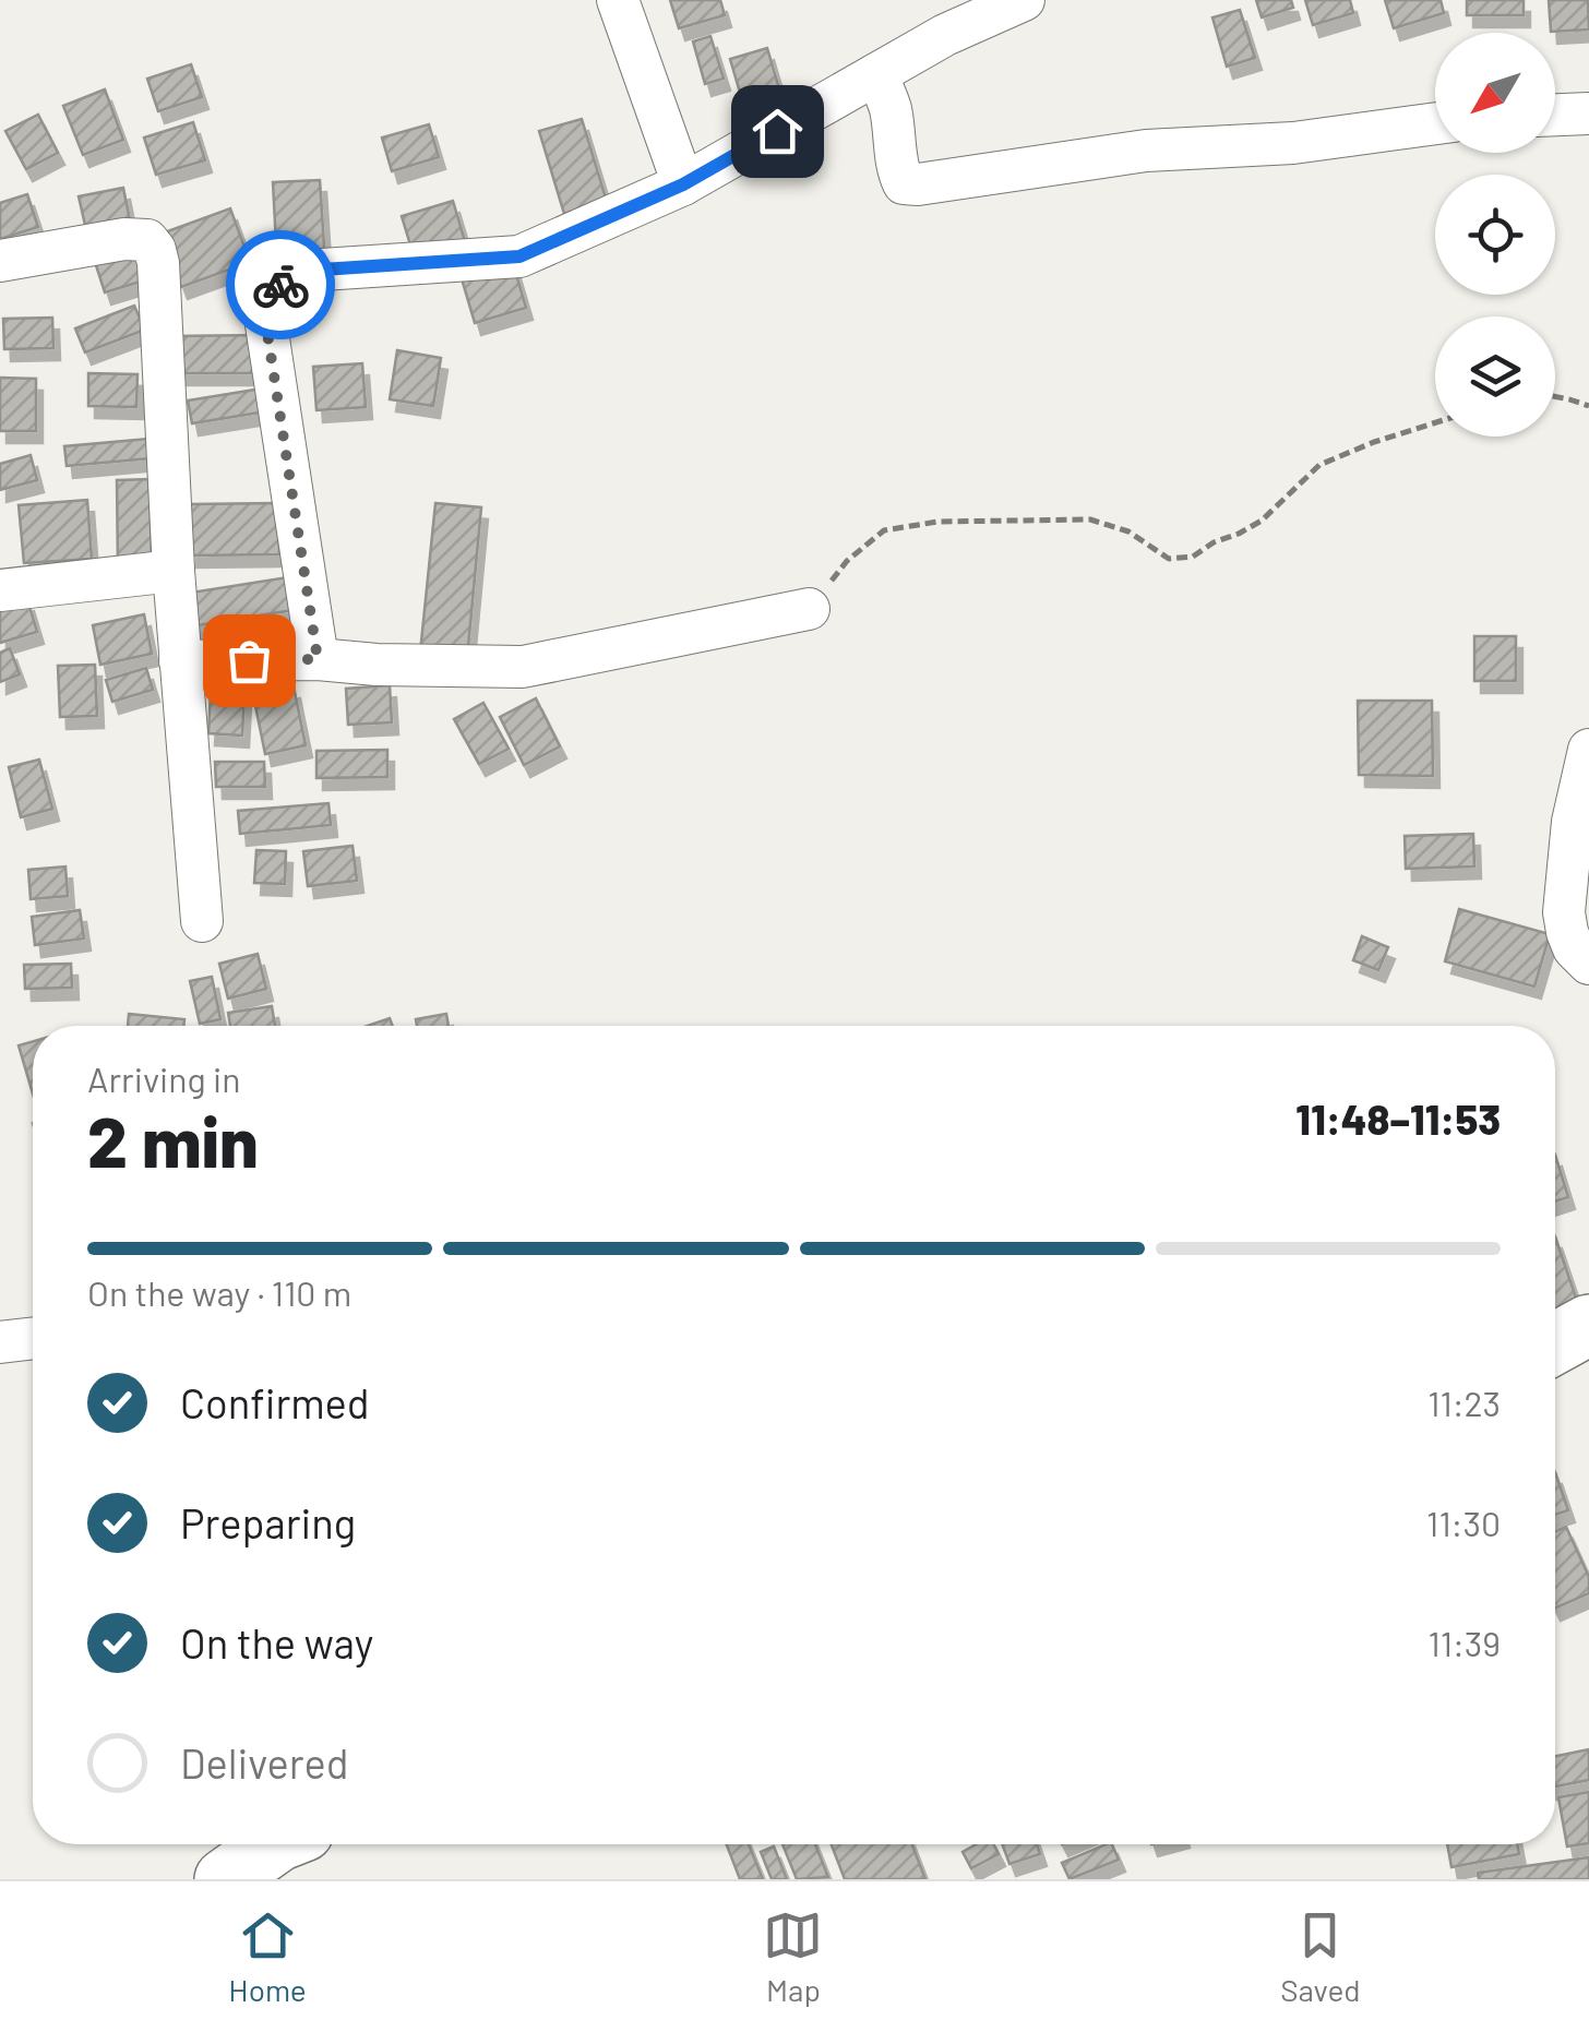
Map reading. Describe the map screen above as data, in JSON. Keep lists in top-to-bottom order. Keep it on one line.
{"north":"bottom left","page":{"heading":["2 min","Arriving in","11:48–11:53"],"bar":"On the way · 110 m","list":[["Confirmed","11:23"],["Preparing","11:30"],["On the way","11:39"],"Delivered"],"tabs":["Home","Map","Saved"]}}
